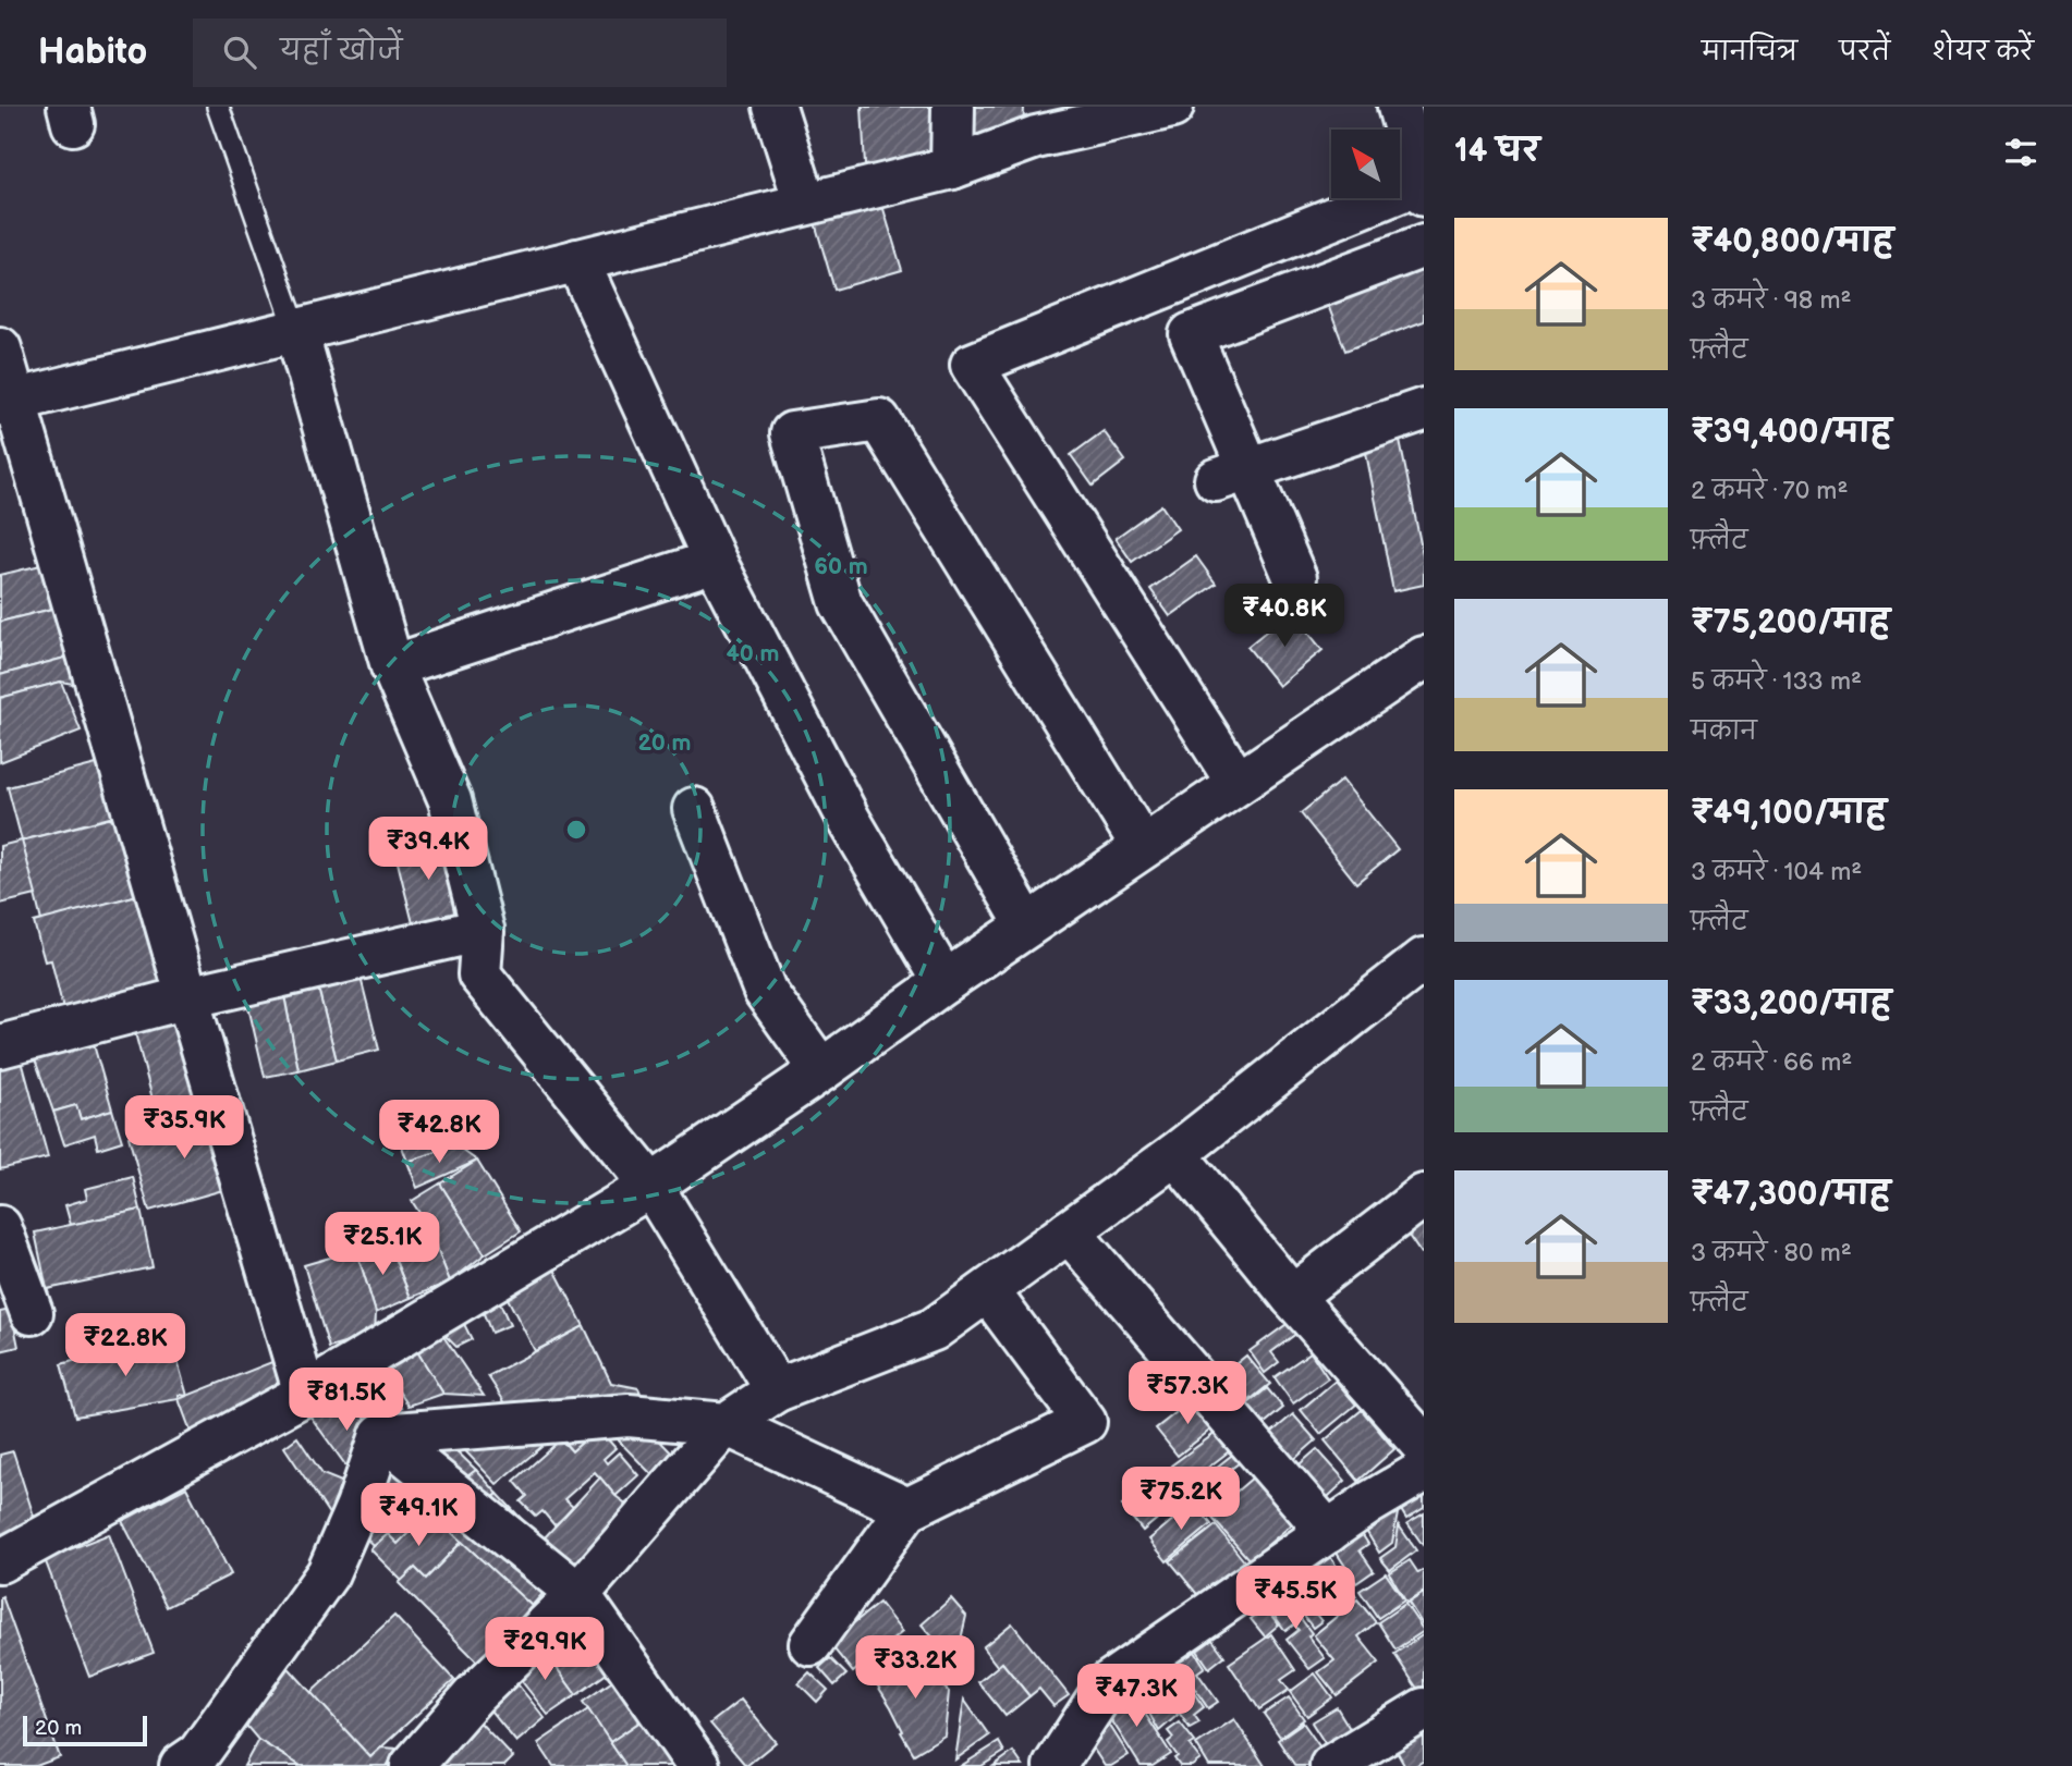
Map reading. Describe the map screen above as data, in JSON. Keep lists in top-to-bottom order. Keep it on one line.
{"scale_bar":"20 m","north":"top left","page":{"header":"Habito","search":"यहाँ खोजें","nav":["मानचित्र","परतें","शेयर करें"],"heading":"14 घर","list":[{"name":"₹40,800/माह","note":"3 कमरे · 98 m² · फ़्लैट"},{"name":"₹39,400/माह","note":"2 कमरे · 70 m² · फ़्लैट"},{"name":"₹75,200/माह","note":"5 कमरे · 133 m² · मकान"},{"name":"₹49,100/माह","note":"3 कमरे · 104 m² · फ़्लैट"},{"name":"₹33,200/माह","note":"2 कमरे · 66 m² · फ़्लैट"},{"name":"₹47,300/माह","note":"3 कमरे · 80 m² · फ़्लैट"}],"price":["₹40.8K","₹39.4K","₹35.9K","₹42.8K","₹25.1K","₹22.8K","₹57.3K","₹81.5K","₹75.2K","₹49.1K","₹45.5K","₹29.9K","₹33.2K","₹47.3K"],"scale":"20 m"},"rings":["60 m","40 m","20 m"]}
